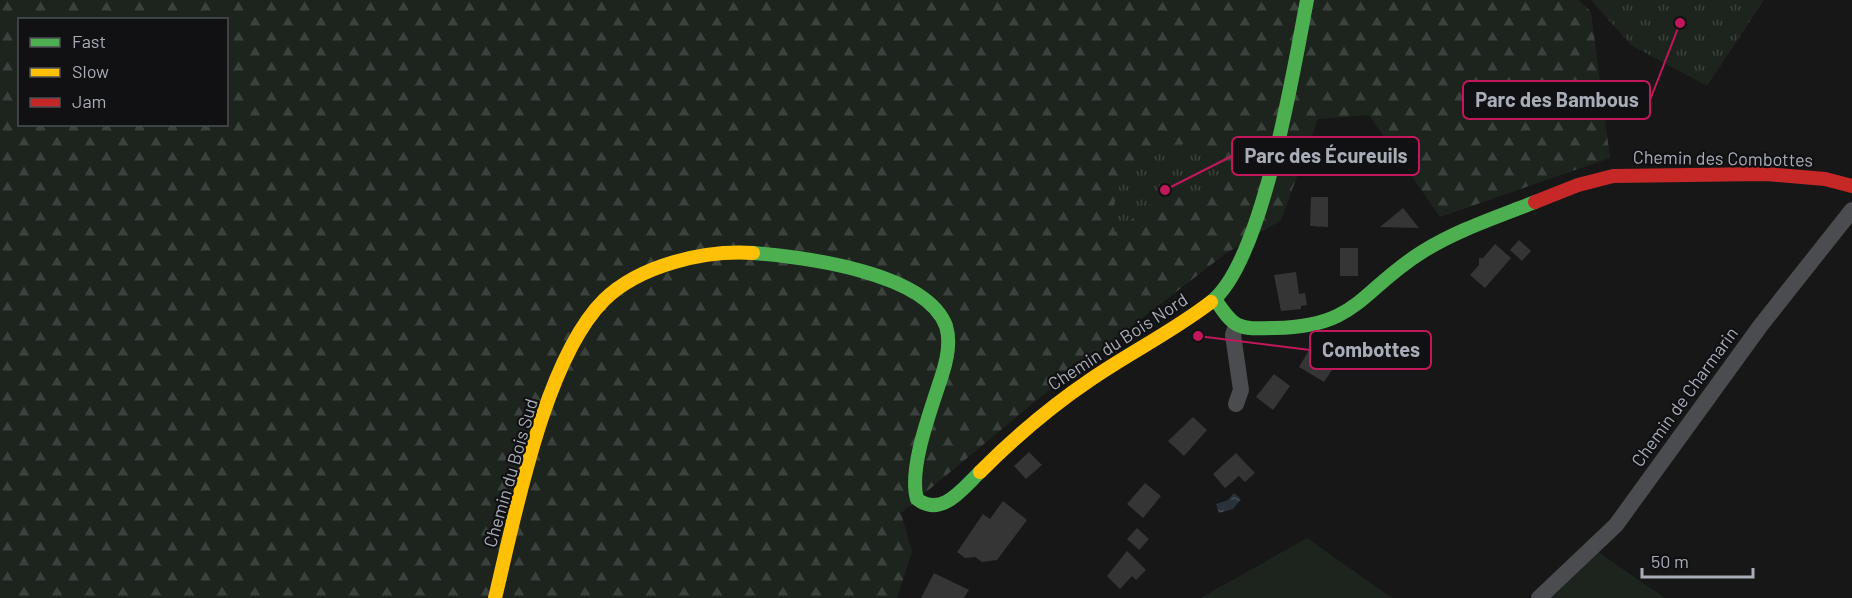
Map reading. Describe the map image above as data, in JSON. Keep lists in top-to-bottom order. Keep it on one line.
{"streets":{"street":["Chemin des Combottes","Chemin du Bois Nord","Chemin de Charmarin","Chemin du Bois Sud"]},"crossings":[["Chemin du Bois Nord","Chemin du Bois Sud"]],"places":["Parc des Bambous","Parc des Écureuils","Combottes"],"legend":["Fast","Slow","Jam"],"scale_bar":"50 m"}
